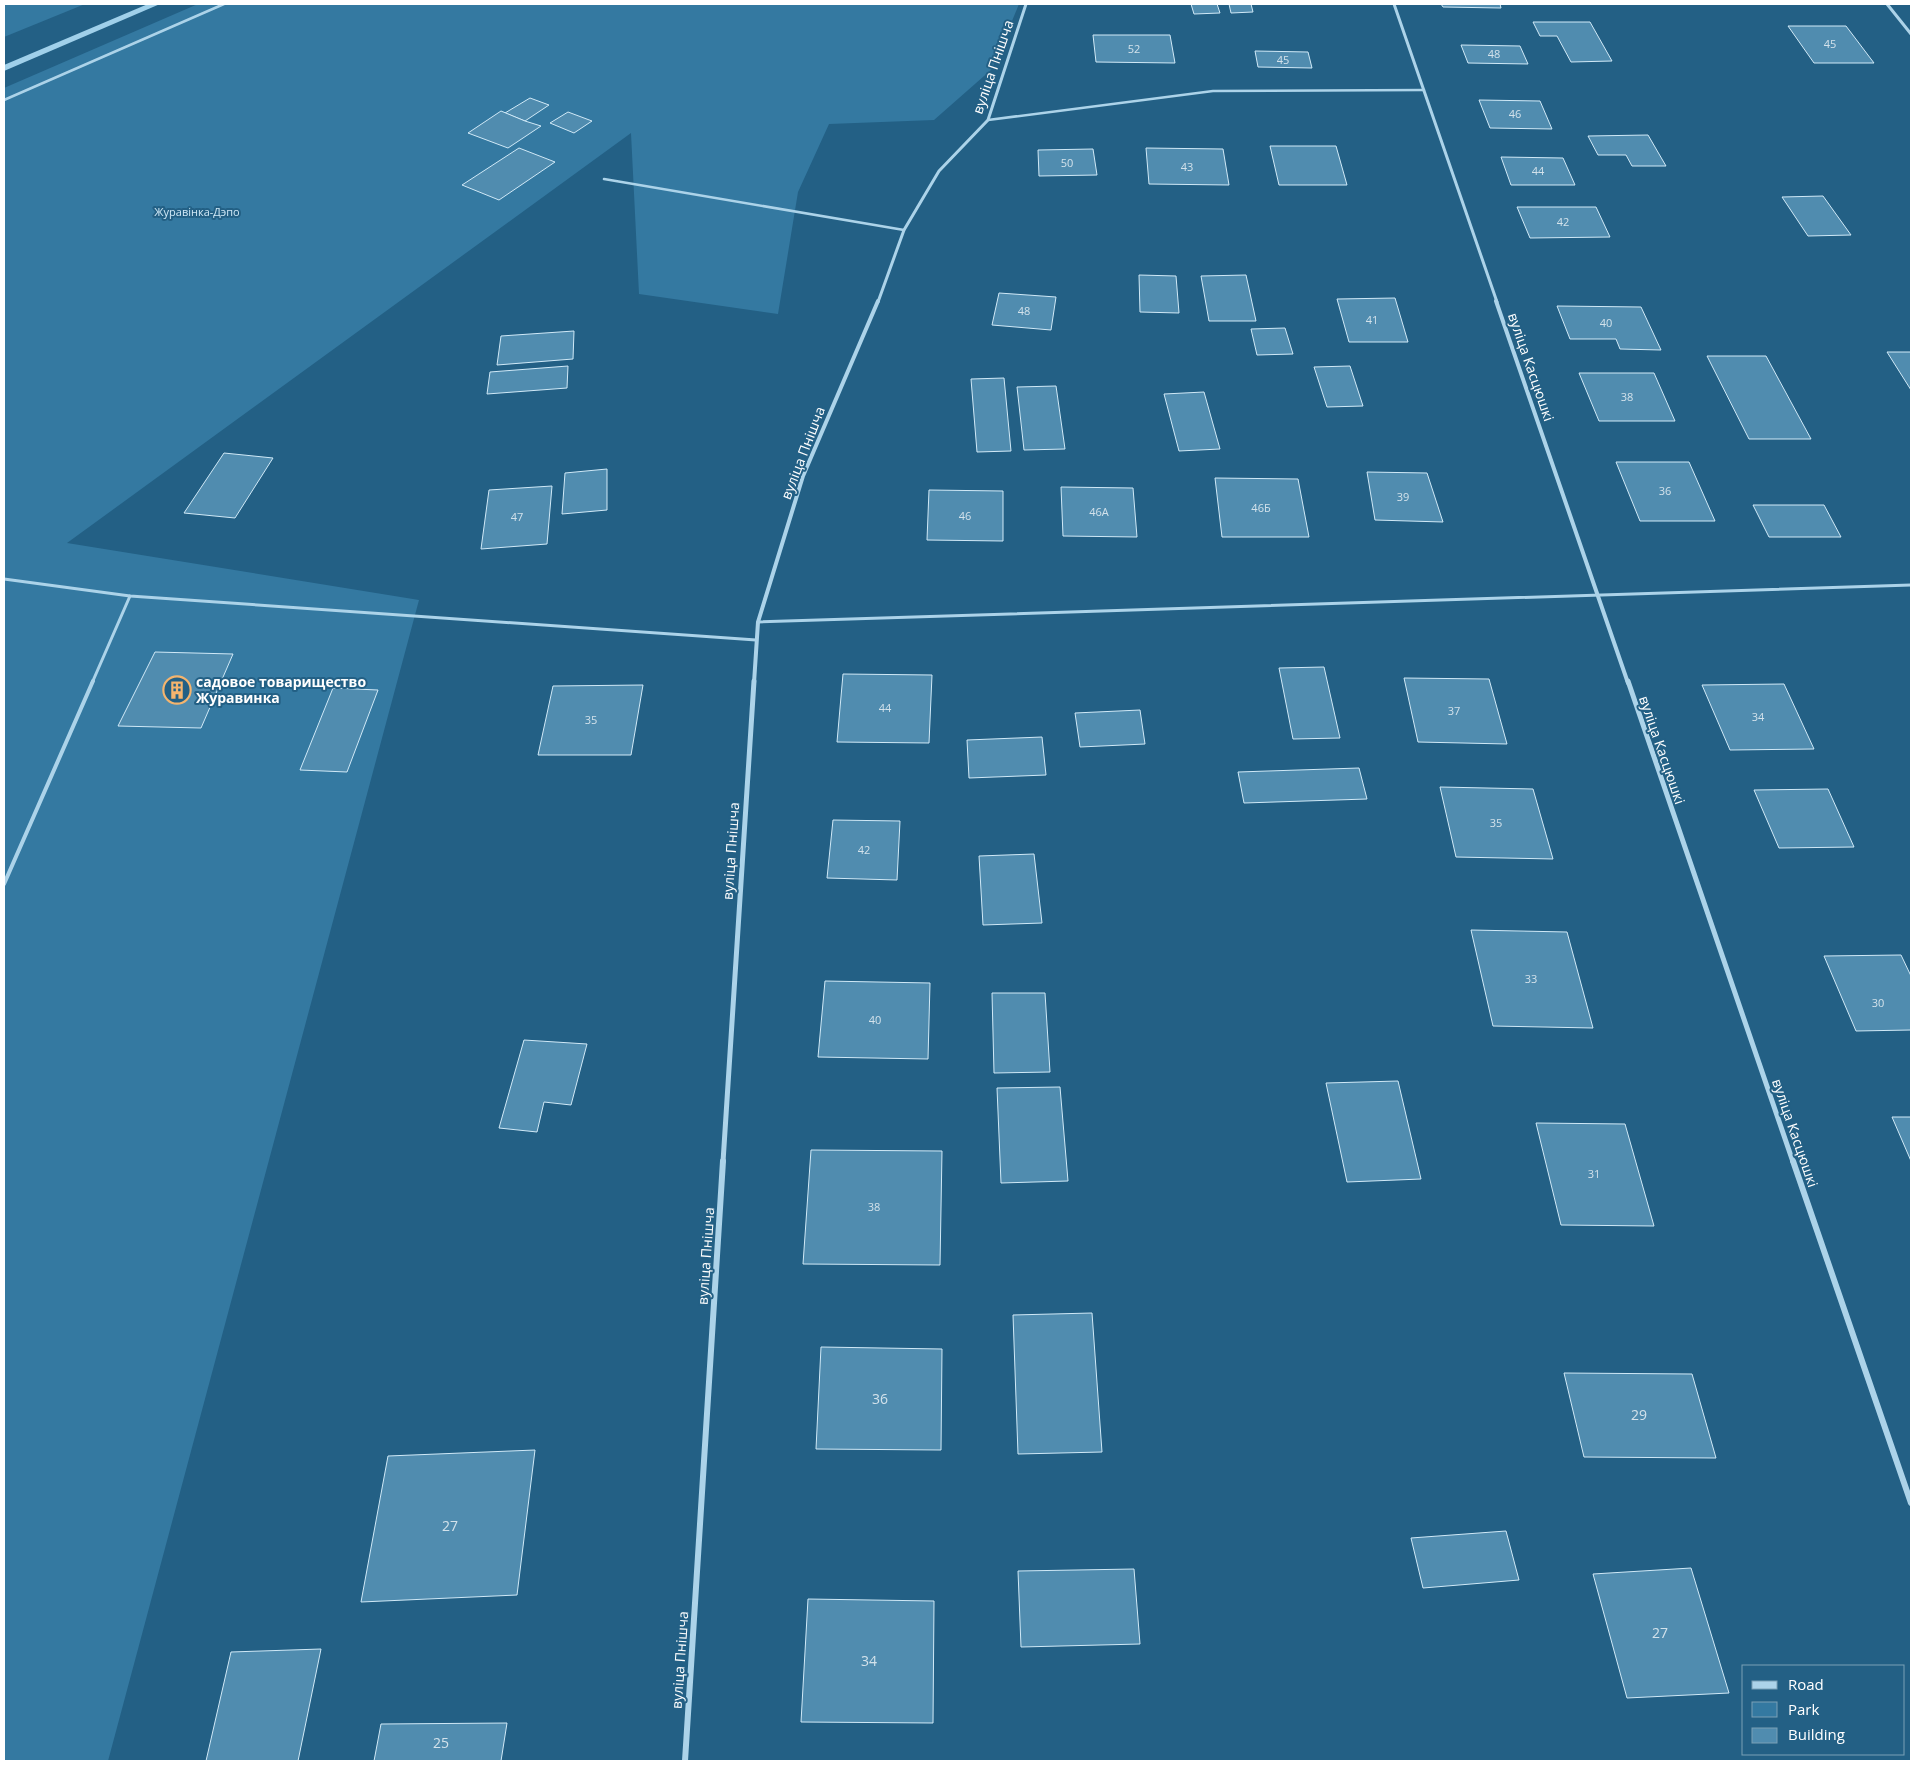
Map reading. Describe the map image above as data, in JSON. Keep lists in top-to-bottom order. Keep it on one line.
{"streets":{"street":["вуліца Пнішча","вуліца Касцюшкі"]},"parks":["Журавінка-Дэпо"],"places":{"building":["садовое товарищество Журавинка"]},"house_numbers":["45","52","48","45","46","50","43","44","42","48","41","40","38","36","39","46Б","46А","46","47","44","37","34","35","35","42","33","30","40","31","38","36","29","27","27","34","25"],"legend":["Road","Park","Building"]}
